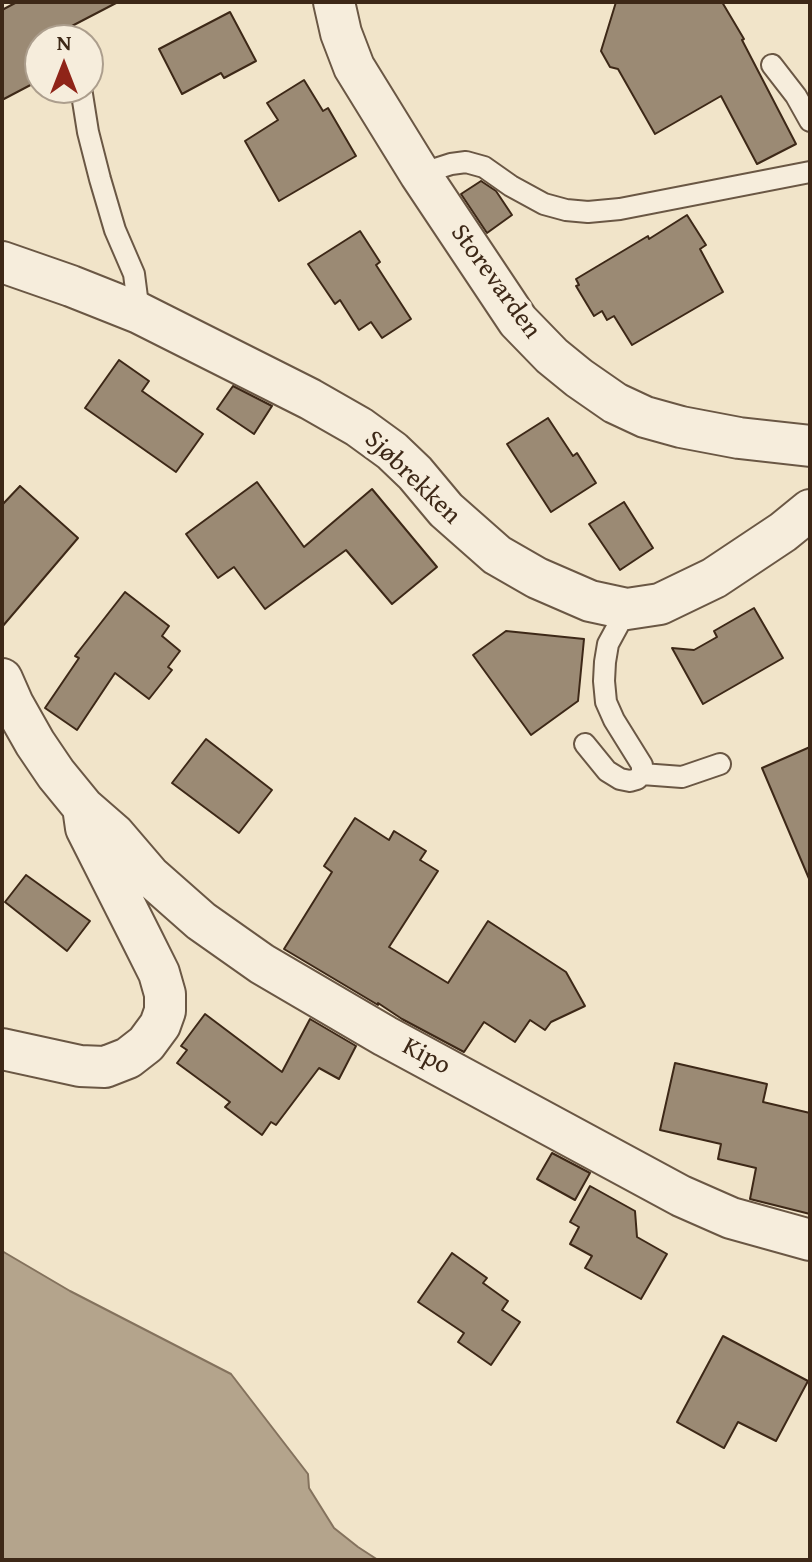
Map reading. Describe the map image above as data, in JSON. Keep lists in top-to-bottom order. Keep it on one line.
{"streets":{"street":["Storevarden","Sjøbrekken","Kipo"]},"north":"top"}
